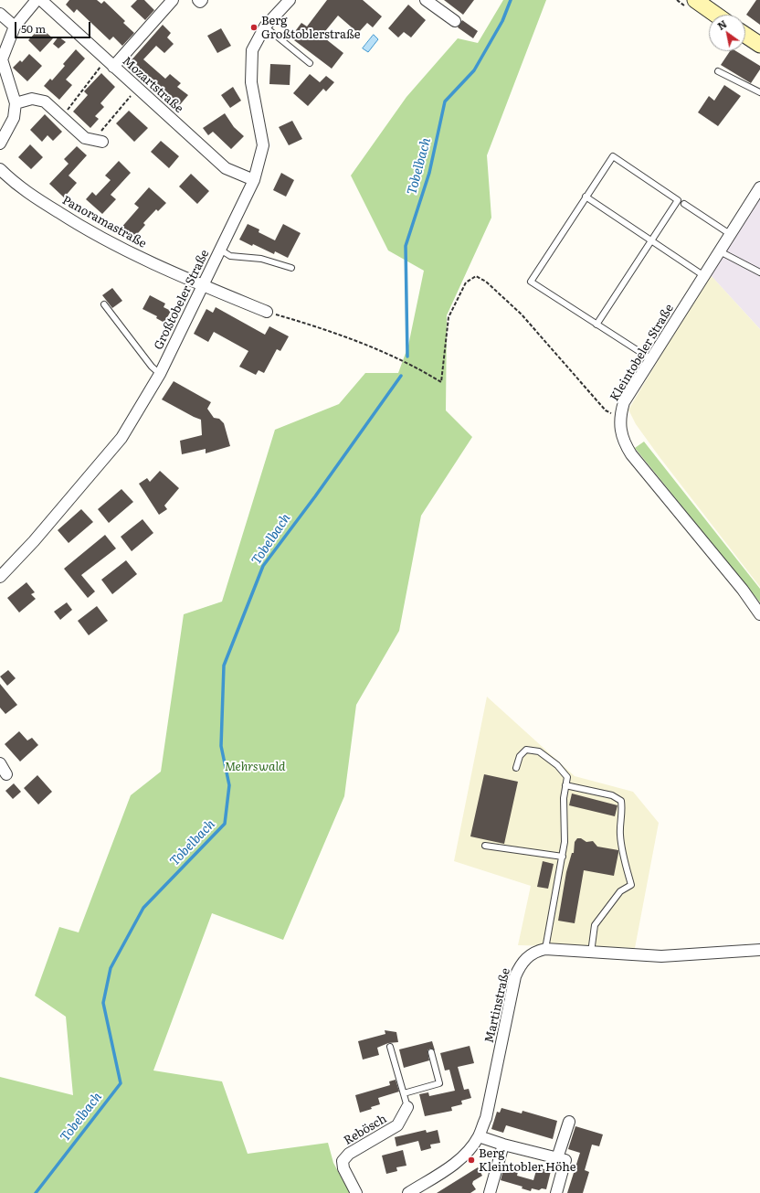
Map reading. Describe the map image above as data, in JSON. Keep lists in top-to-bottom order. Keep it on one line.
{"streets":{"street":["Mozartstraße","Panoramastraße","Großtobeler Straße","Kleintobeler Straße","Martinstraße","Rebösch"]},"crossings":[["Mozartstraße","Großtobeler Straße"],["Panoramastraße","Großtobeler Straße"]],"water":["Tobelbach"],"parks":["Mehrswald"],"places":["Berg Großtoblerstraße","Berg Kleintobler Höhe"],"scale_bar":"50 m","north":"top left"}
